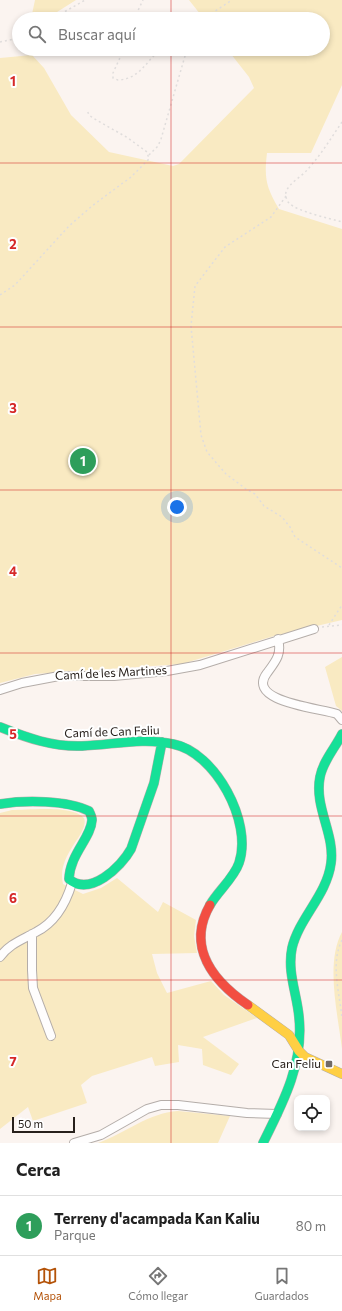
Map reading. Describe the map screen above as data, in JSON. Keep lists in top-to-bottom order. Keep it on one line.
{"streets":{"street":["Camí de les Martines","Camí de Can Feliu"]},"places":{"transit":["Can Feliu"]},"scale_bar":"50 m","page":{"search":"Buscar aquí","pins":"1","scale":"50 m","heading":"Cerca","list":[{"mark":"1","name":"Terreny d'acampada Kan Kaliu","note":"Parque","value":"80 m"}],"nav":["Mapa","Cómo llegar","Guardados"]},"grid":{"rows":["1","2","3","4","5","6","7"]}}
